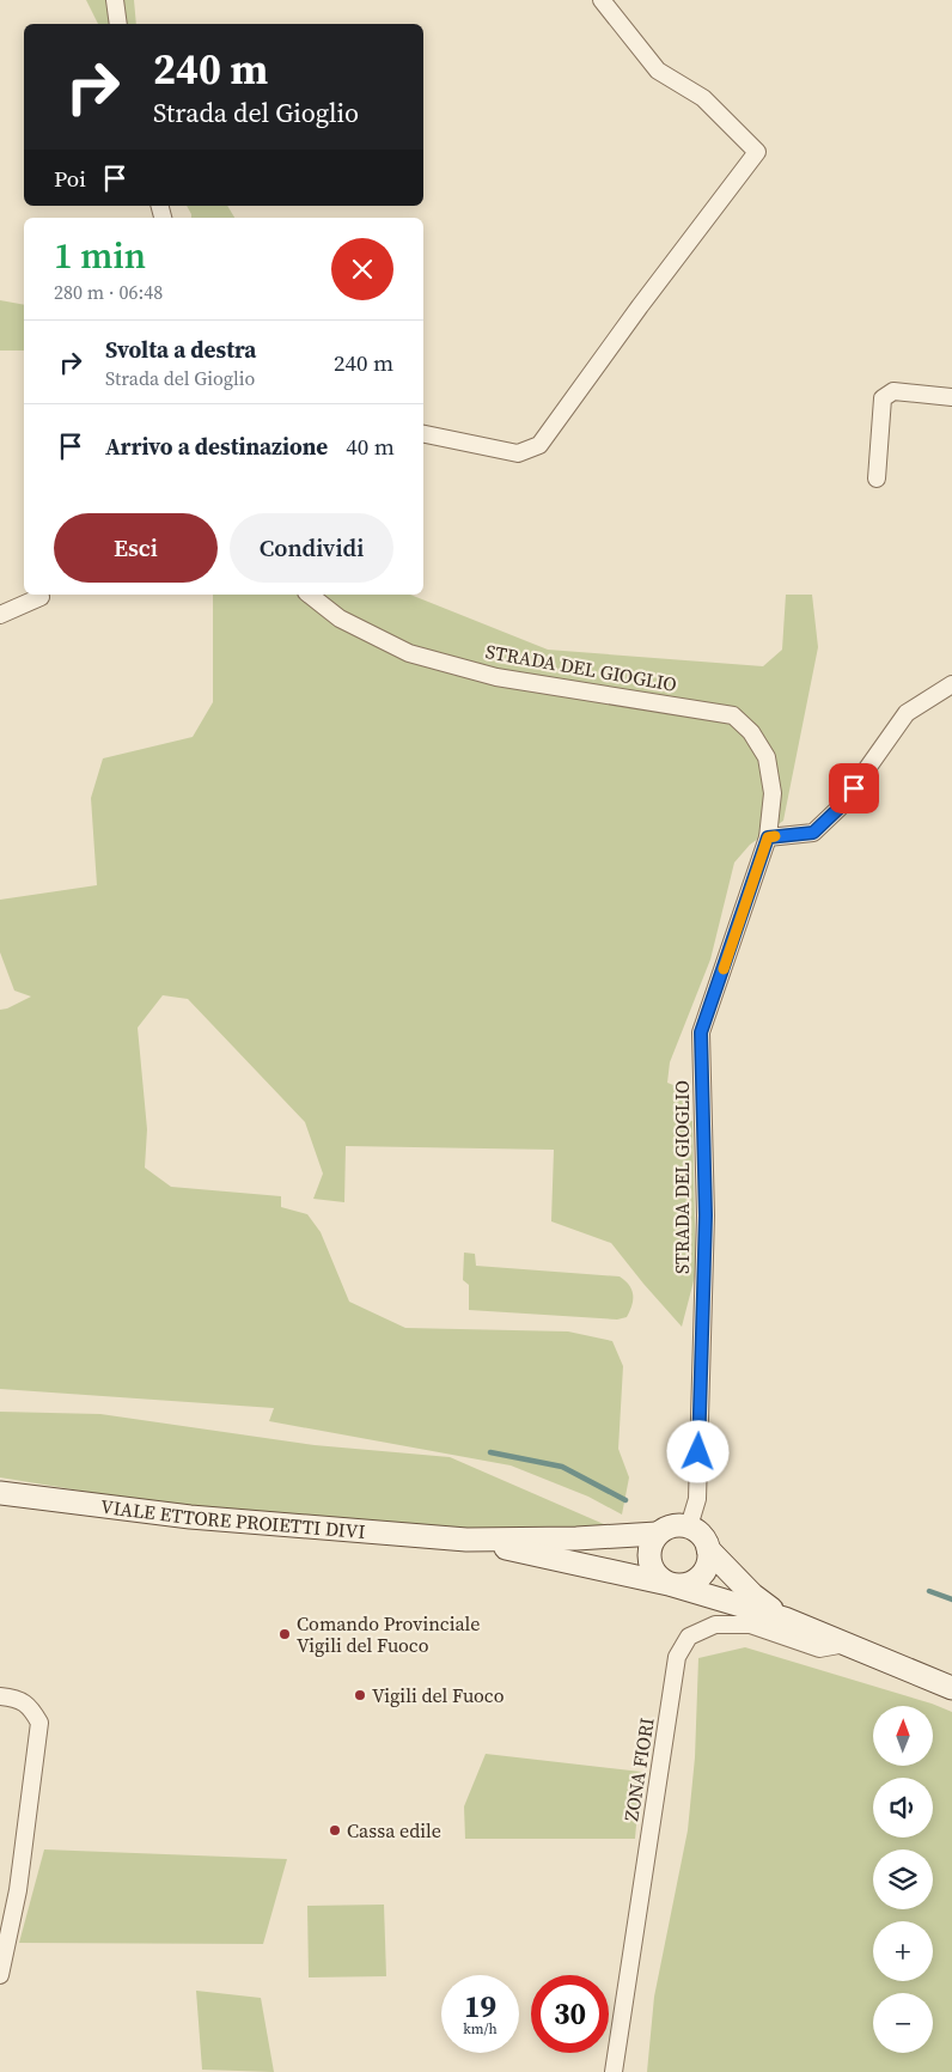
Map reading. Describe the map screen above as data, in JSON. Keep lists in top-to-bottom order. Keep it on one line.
{"streets":{"main road":["VIALE ETTORE PROIETTI DIVI"],"street":["STRADA DEL GIOGLIO","ZONA FIORI"]},"crossings":[["STRADA DEL GIOGLIO","VIALE ETTORE PROIETTI DIVI"],["VIALE ETTORE PROIETTI DIVI","ZONA FIORI"]],"places":["Comando Provinciale Vigili del Fuoco","Vigili del Fuoco","Cassa edile"],"north":"top","page":{"turn":["240 m","Strada del Gioglio"],"then":"Poi","heading":["1 min","280 m · 06:48"],"list":[{"name":"Svolta a destra","note":"Strada del Gioglio","value":"240 m"},{"name":"Arrivo a destinazione","value":"40 m"}],"buttons":["Esci","Condividi"],"map_buttons":["+","−"],"speed":"19 km/h","limit":"30"}}
